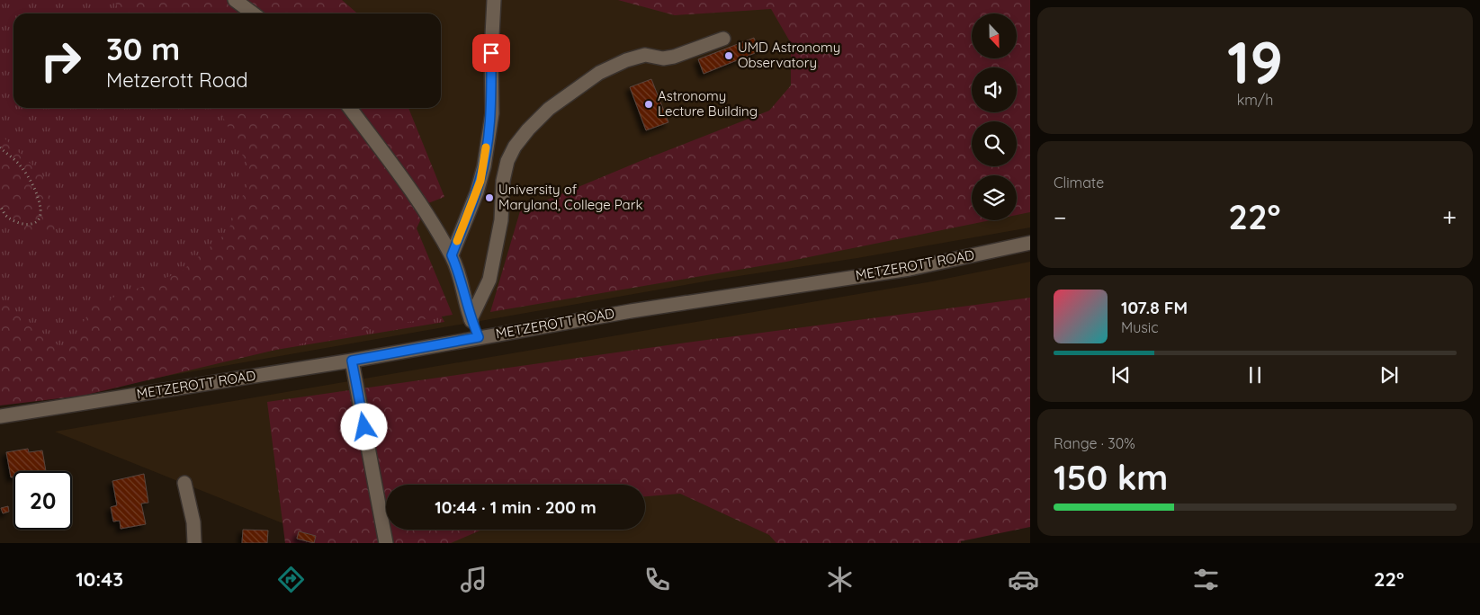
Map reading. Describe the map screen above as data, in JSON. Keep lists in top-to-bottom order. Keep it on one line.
{"streets":{"street":["METZEROTT ROAD"]},"places":["UMD Astronomy Observatory","Astronomy Lecture Building","University of Maryland, College Park"],"north":"bottom","page":{"tile":[["19","km/h"],"Climate",["Range · 30%","150 km"]],"turn":["30 m","Metzerott Road"],"heat":["−","22°","+"],"song":["107.8 FM","Music"],"limit":"20","trip":"10:44 · 1 min · 200 m","tabs":["10:43","22°"]}}
